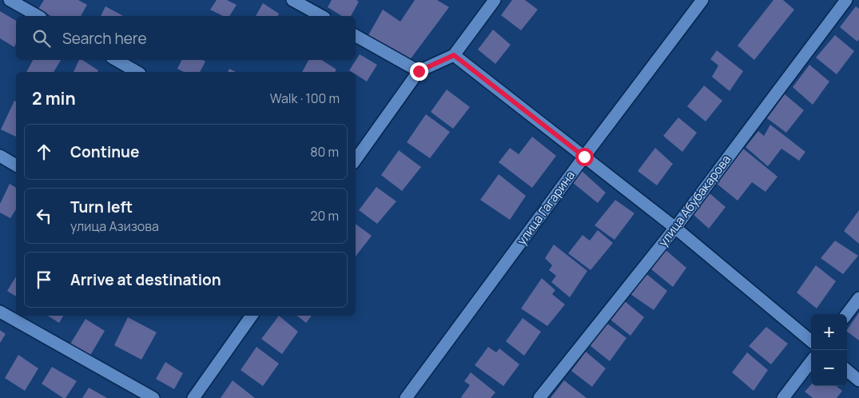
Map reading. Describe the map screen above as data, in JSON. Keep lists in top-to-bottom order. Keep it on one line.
{"streets":{"street":["улица Абубакарова","улица Гагарина"]},"page":{"search":"Search here","heading":["2 min","Walk · 100 m"],"list":[["Continue","80 m"],["Turn left","улица Азизова","20 m"],"Arrive at destination"],"map_buttons":["+","−"]}}
